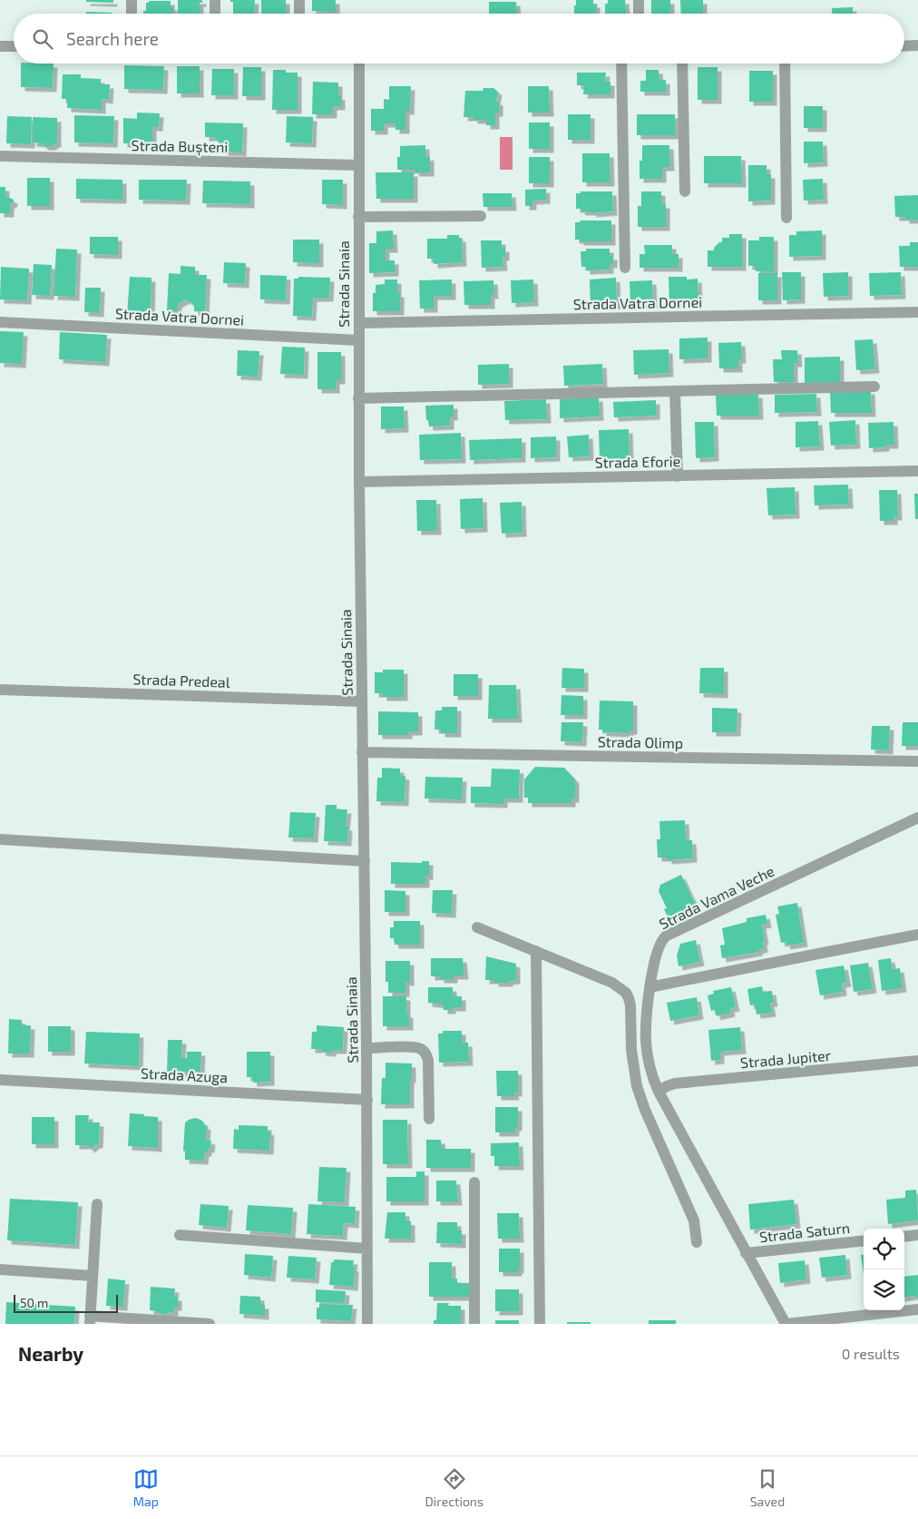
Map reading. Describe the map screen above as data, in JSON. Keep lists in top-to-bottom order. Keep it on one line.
{"streets":{"street":["Strada Bușteni","Strada Sinaia","Strada Vatra Dornei","Strada Eforie","Strada Predeal","Strada Olimp","Strada Vama Veche","Strada Jupiter","Strada Azuga","Strada Saturn"]},"crossings":[["Strada Bușteni","Strada Sinaia"],["Strada Sinaia","Strada Vatra Dornei"],["Strada Sinaia","Strada Eforie"],["Strada Sinaia","Strada Predeal"],["Strada Sinaia","Strada Olimp"],["Strada Sinaia","Strada Azuga"],["Strada Vama Veche","Strada Jupiter"],["Strada Vama Veche","Strada Saturn"]],"scale_bar":"50 m","page":{"search":"Search here","scale":"50 m","heading":["Nearby","0 results"],"nav":["Map","Directions","Saved"]}}
